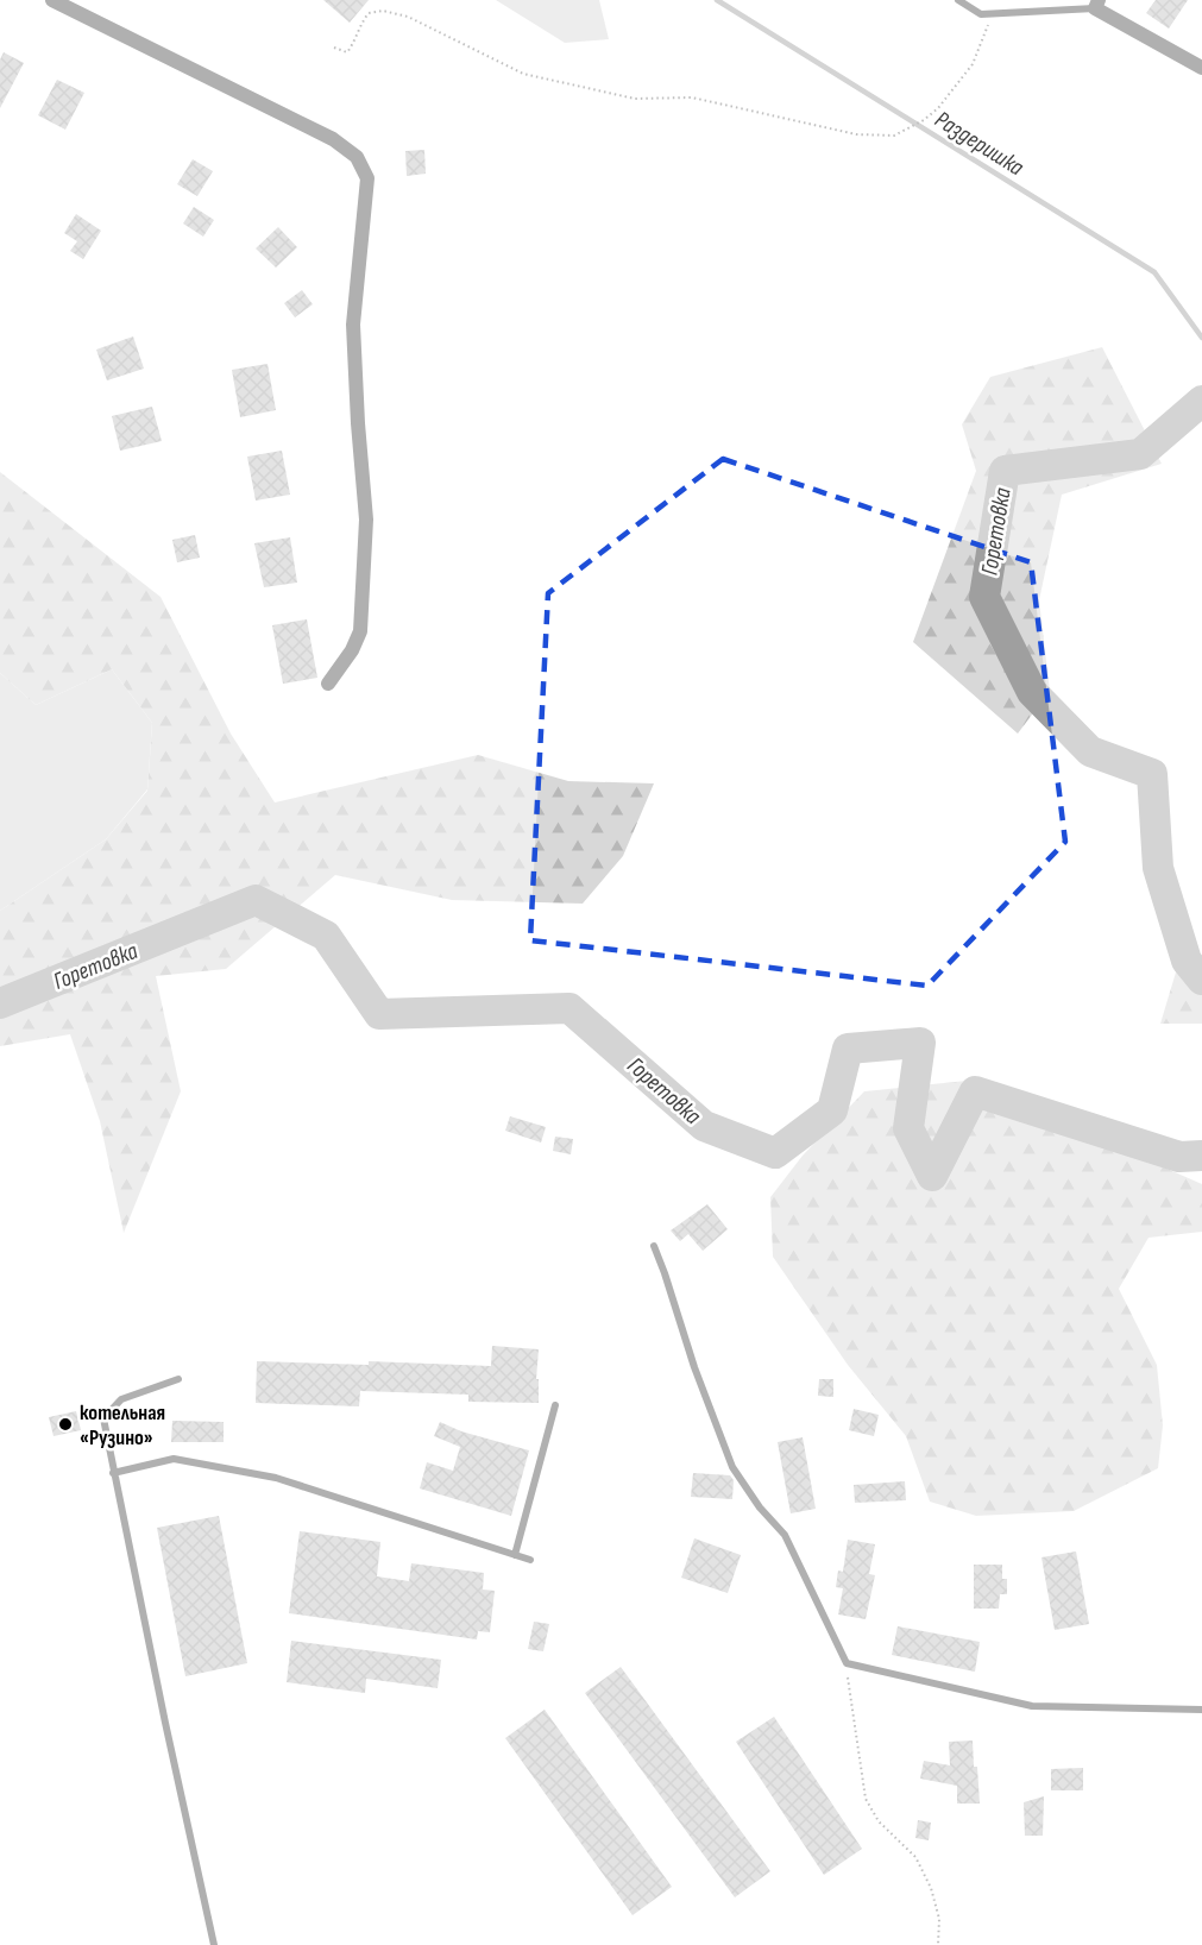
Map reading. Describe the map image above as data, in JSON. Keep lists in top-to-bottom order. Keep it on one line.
{"water":["Раздеришка","Горетовка"],"places":["котельная «Рузино»"]}
